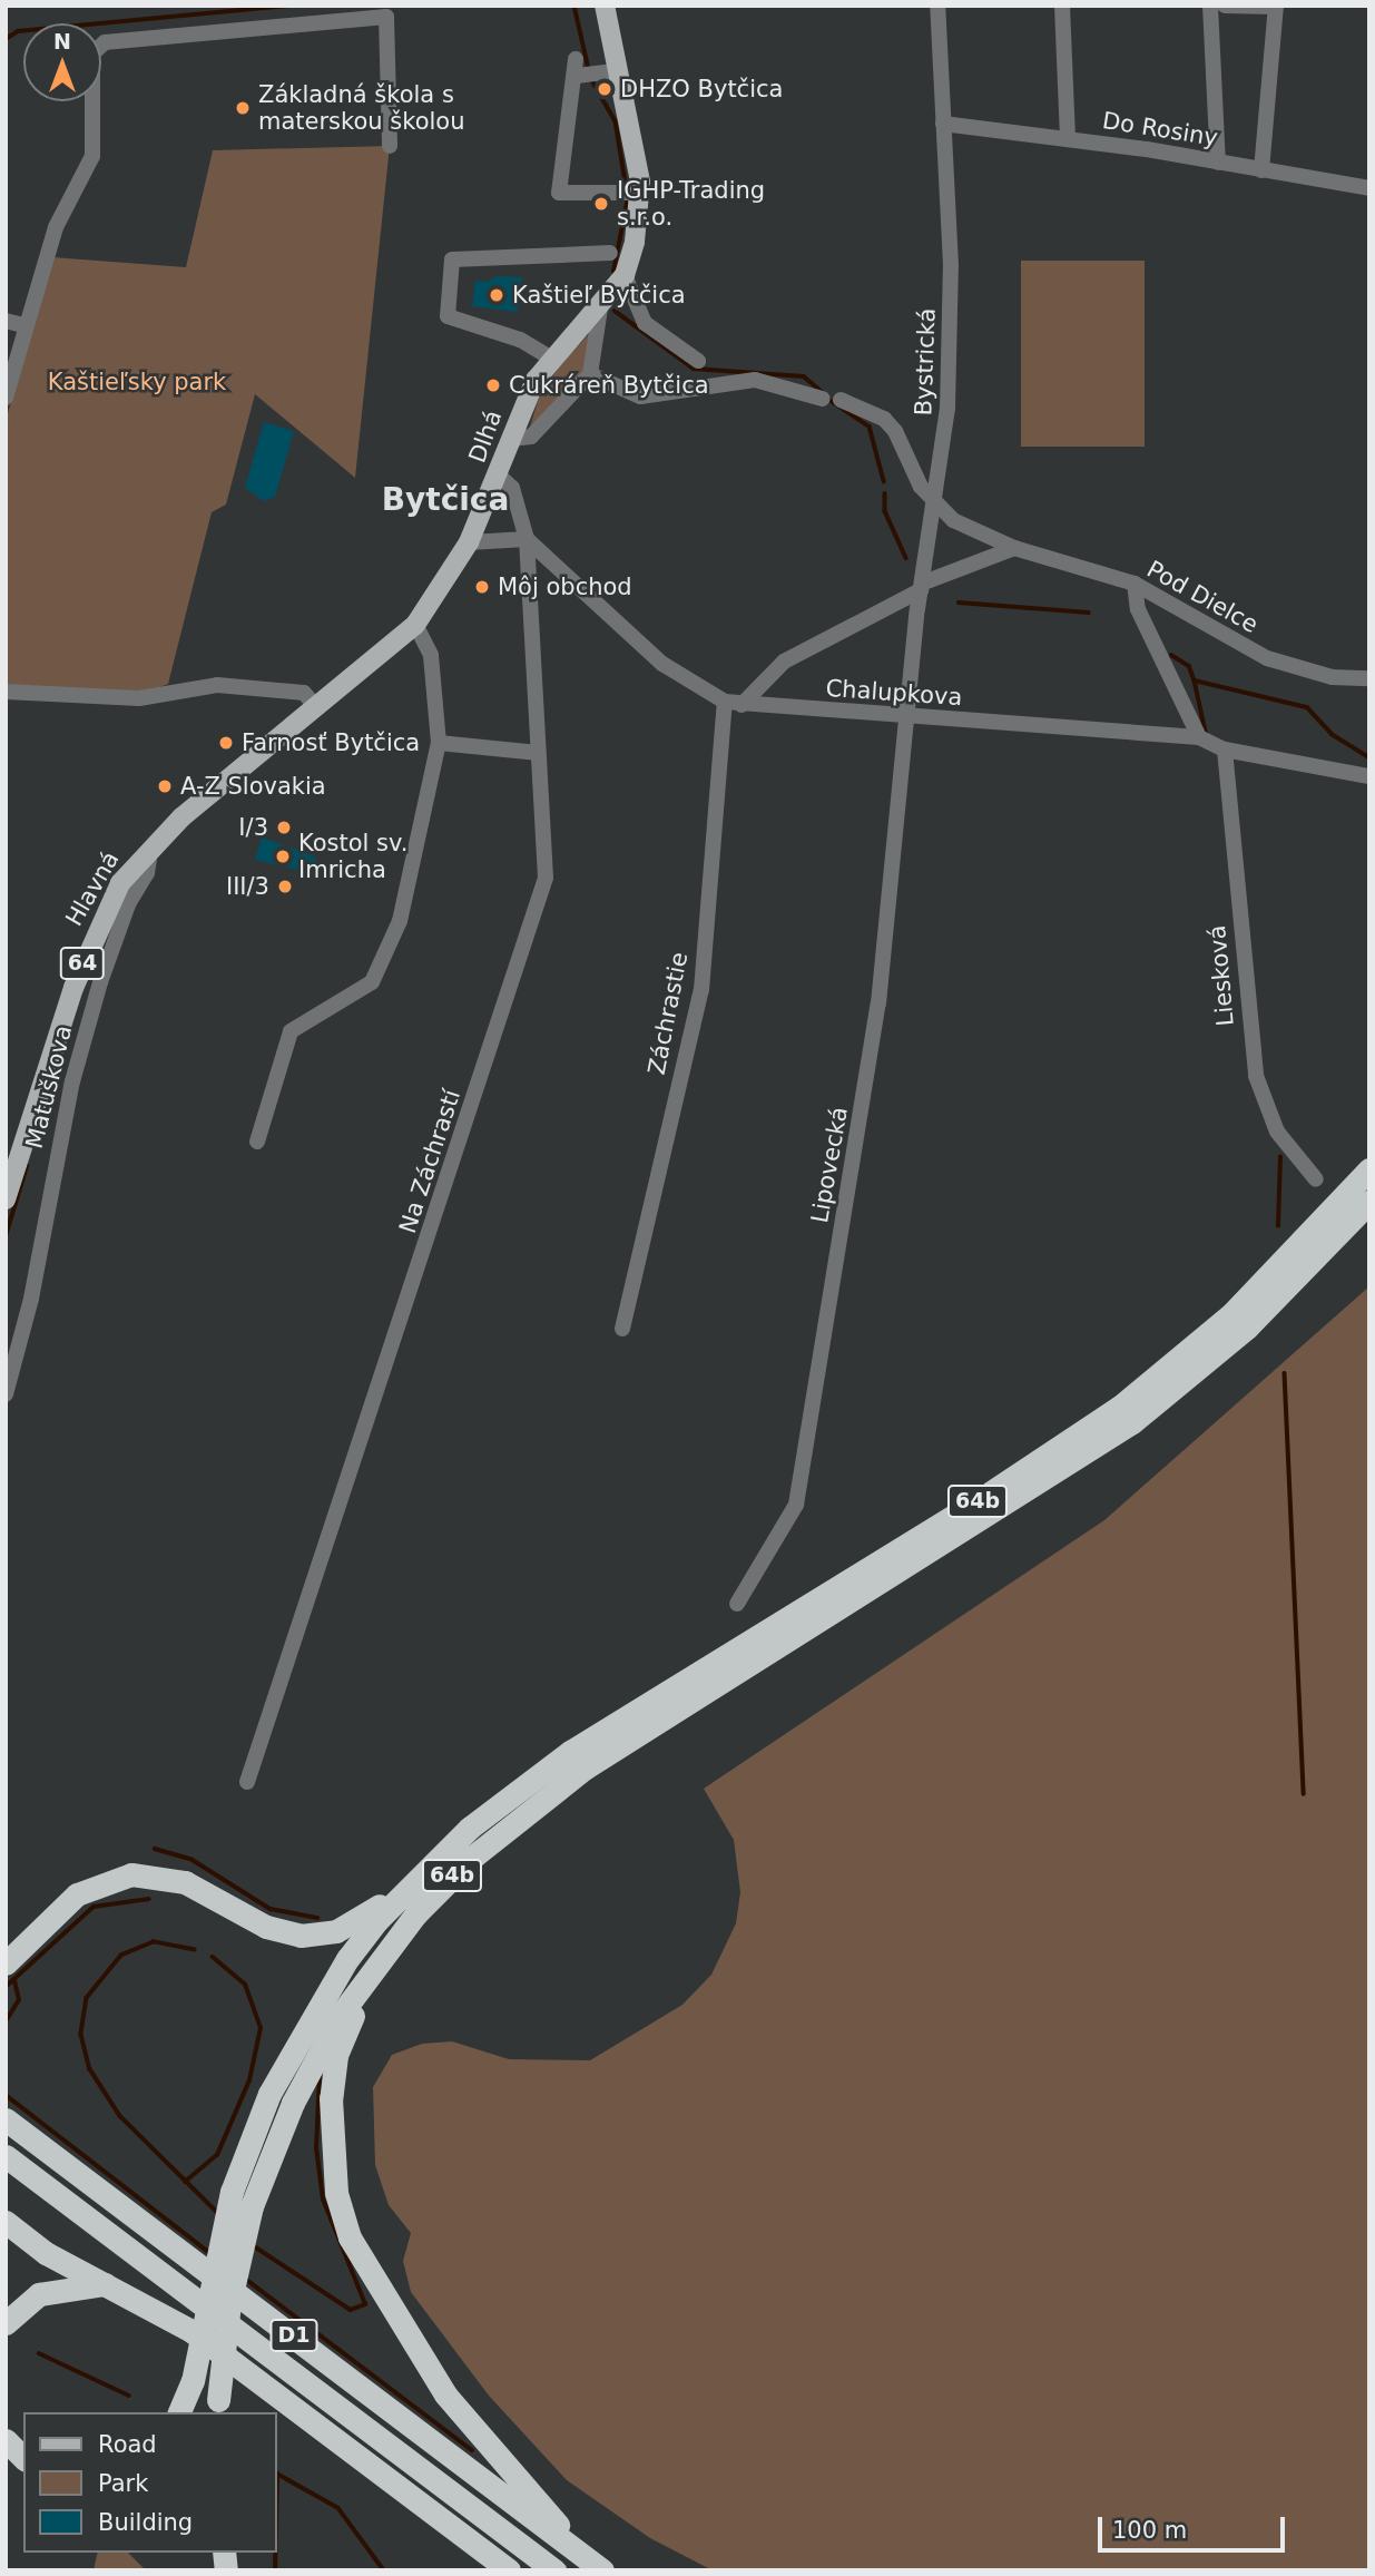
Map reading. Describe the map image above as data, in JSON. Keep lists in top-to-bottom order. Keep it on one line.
{"streets":{"highway":["64b","D1"],"main road":["Dlhá","Hlavná","64"],"street":["Do Rosiny","Bystrická","Pod Dielce","Chalupkova","Liesková","Záchrastie","Matuškova","Na Záchrastí","Lipovecká"]},"crossings":[["Do Rosiny","Bystrická"],["Bystrická","Pod Dielce"],["Bystrická","Chalupkova"],["Bystrická","Lipovecká"],["Dlhá","Hlavná"],["Dlhá","Na Záchrastí"],["Chalupkova","Liesková"],["Chalupkova","Záchrastie"],["Chalupkova","Na Záchrastí"],["Chalupkova","Lipovecká"],["Hlavná","Matuškova"]],"districts":["Bytčica"],"parks":["Kaštieľsky park"],"places":["DHZO Bytčica","Základná škola s materskou školou","IGHP-Trading s.r.o.","Kaštieľ Bytčica","Cukráreň Bytčica","Môj obchod","Farnosť Bytčica","A-Z Slovakia","I/3","Kostol sv. Imricha","III/3"],"legend":["Road","Park","Building"],"scale_bar":"100 m","north":"top"}
